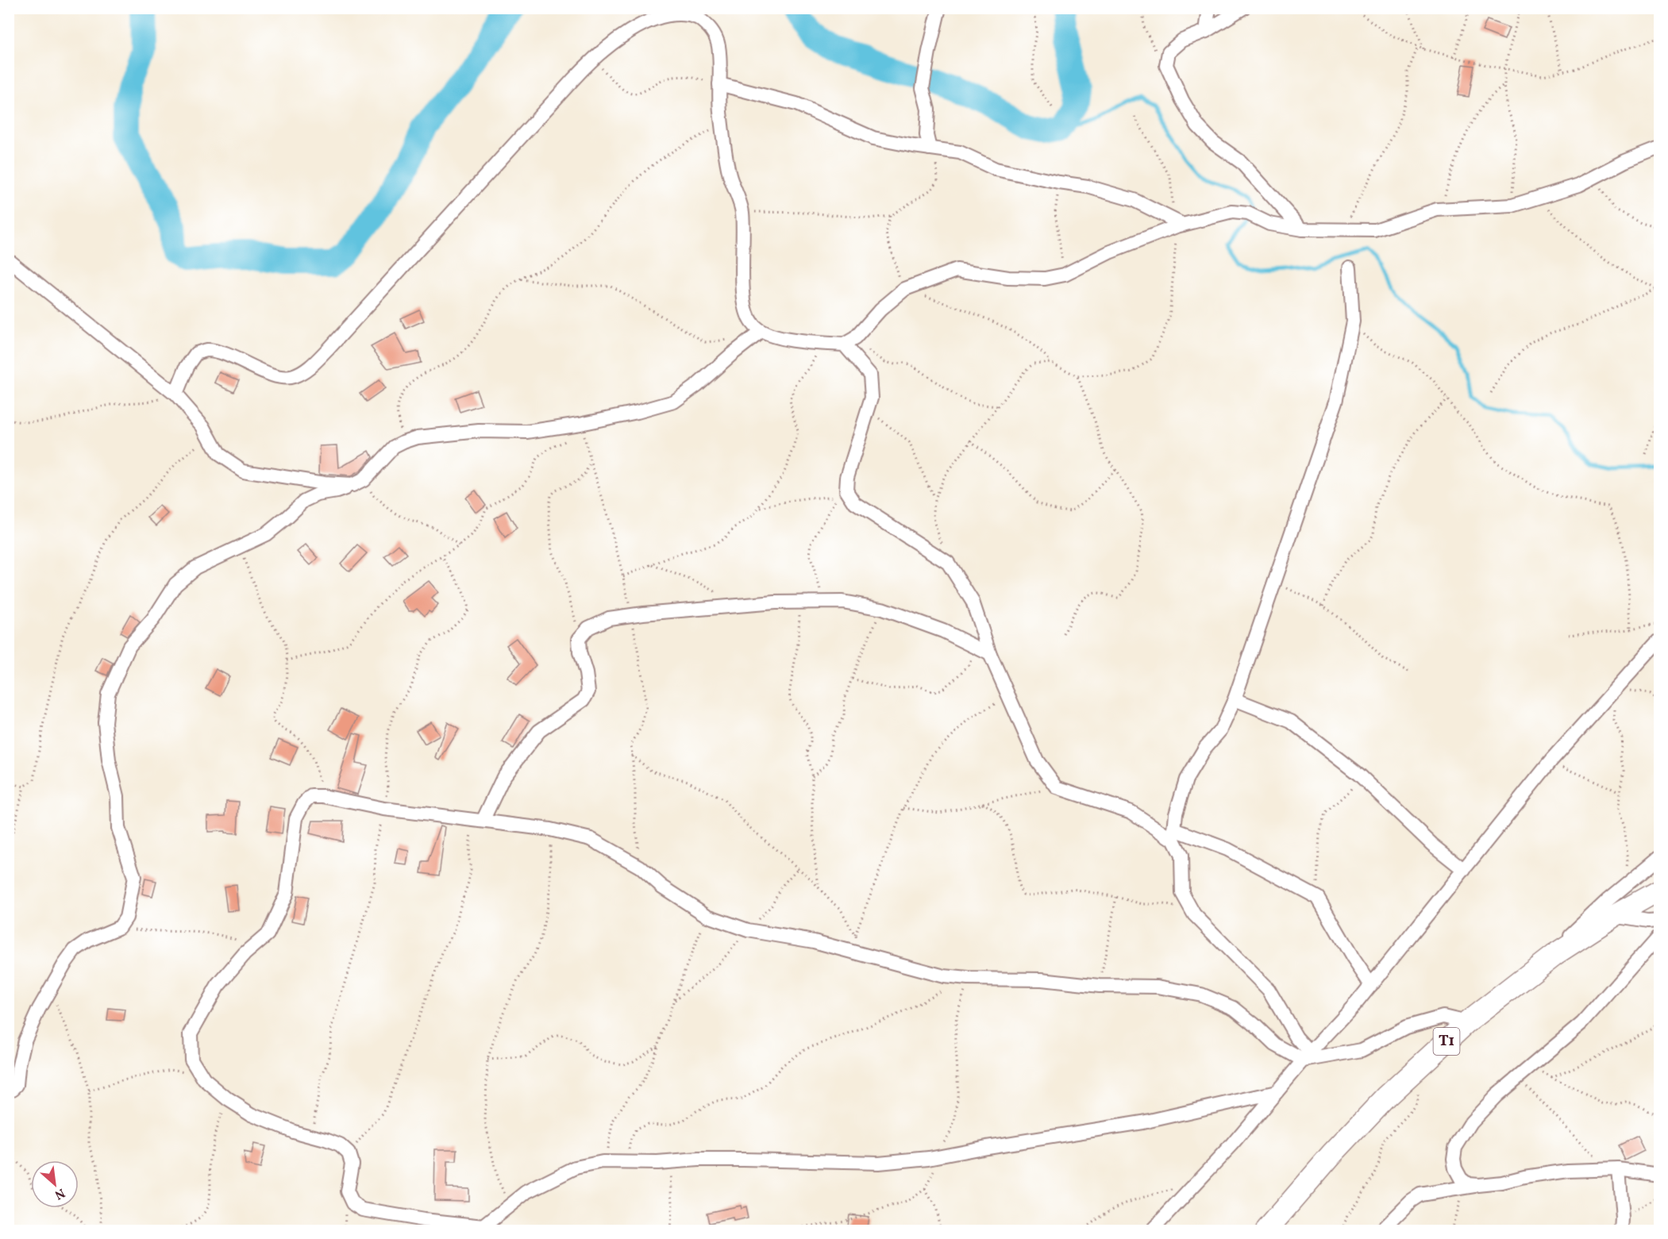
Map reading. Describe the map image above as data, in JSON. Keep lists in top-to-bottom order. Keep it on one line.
{"streets":{"highway":["T1"]},"north":"bottom right"}
